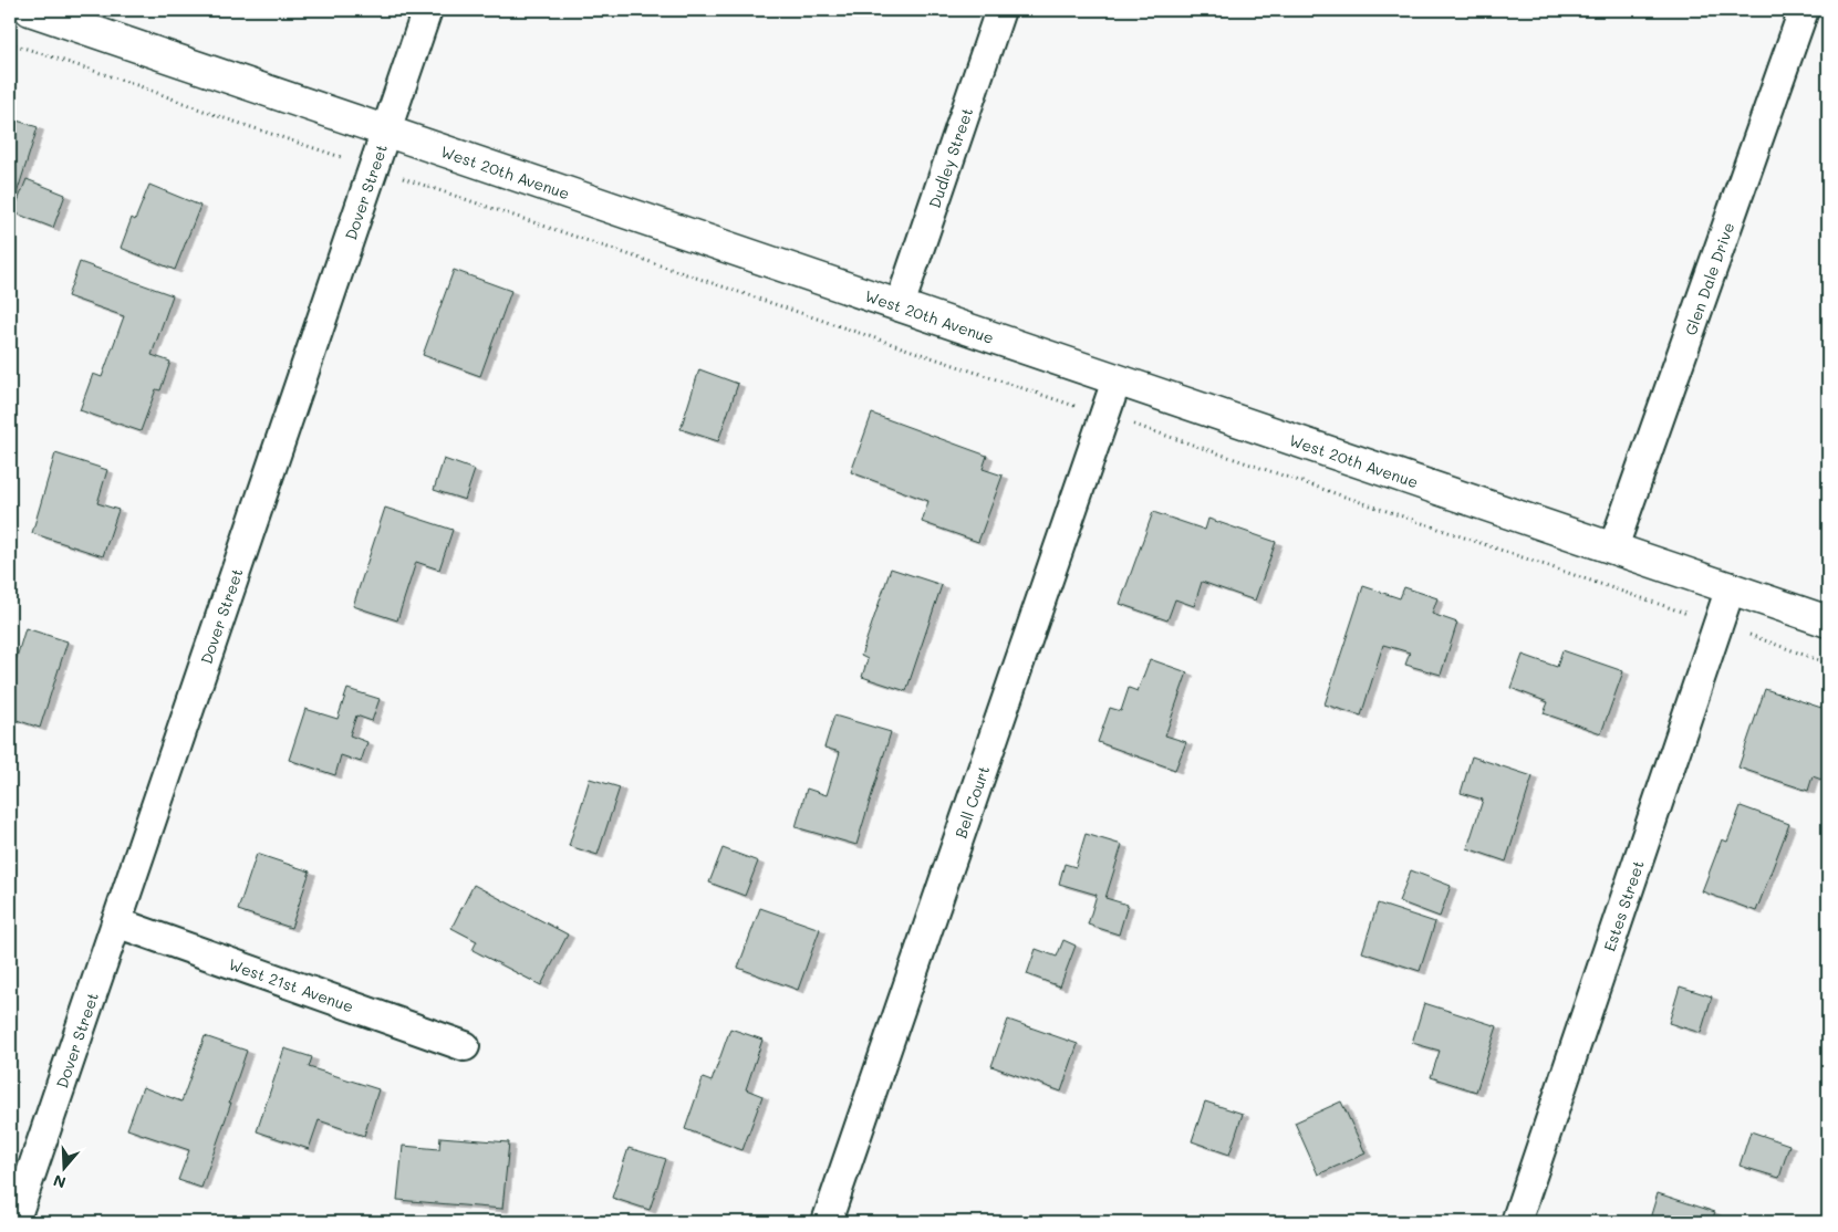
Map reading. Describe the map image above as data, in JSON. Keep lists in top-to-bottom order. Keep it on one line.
{"streets":{"street":["Dudley Street","West 20th Avenue","Dover Street","Glen Dale Drive","Bell Court","Estes Street","West 21st Avenue"]},"crossings":[["Dudley Street","West 20th Avenue"],["West 20th Avenue","Dover Street"],["West 20th Avenue","Glen Dale Drive"],["West 20th Avenue","Bell Court"],["West 20th Avenue","Estes Street"],["Dover Street","West 21st Avenue"]],"north":"bottom"}
